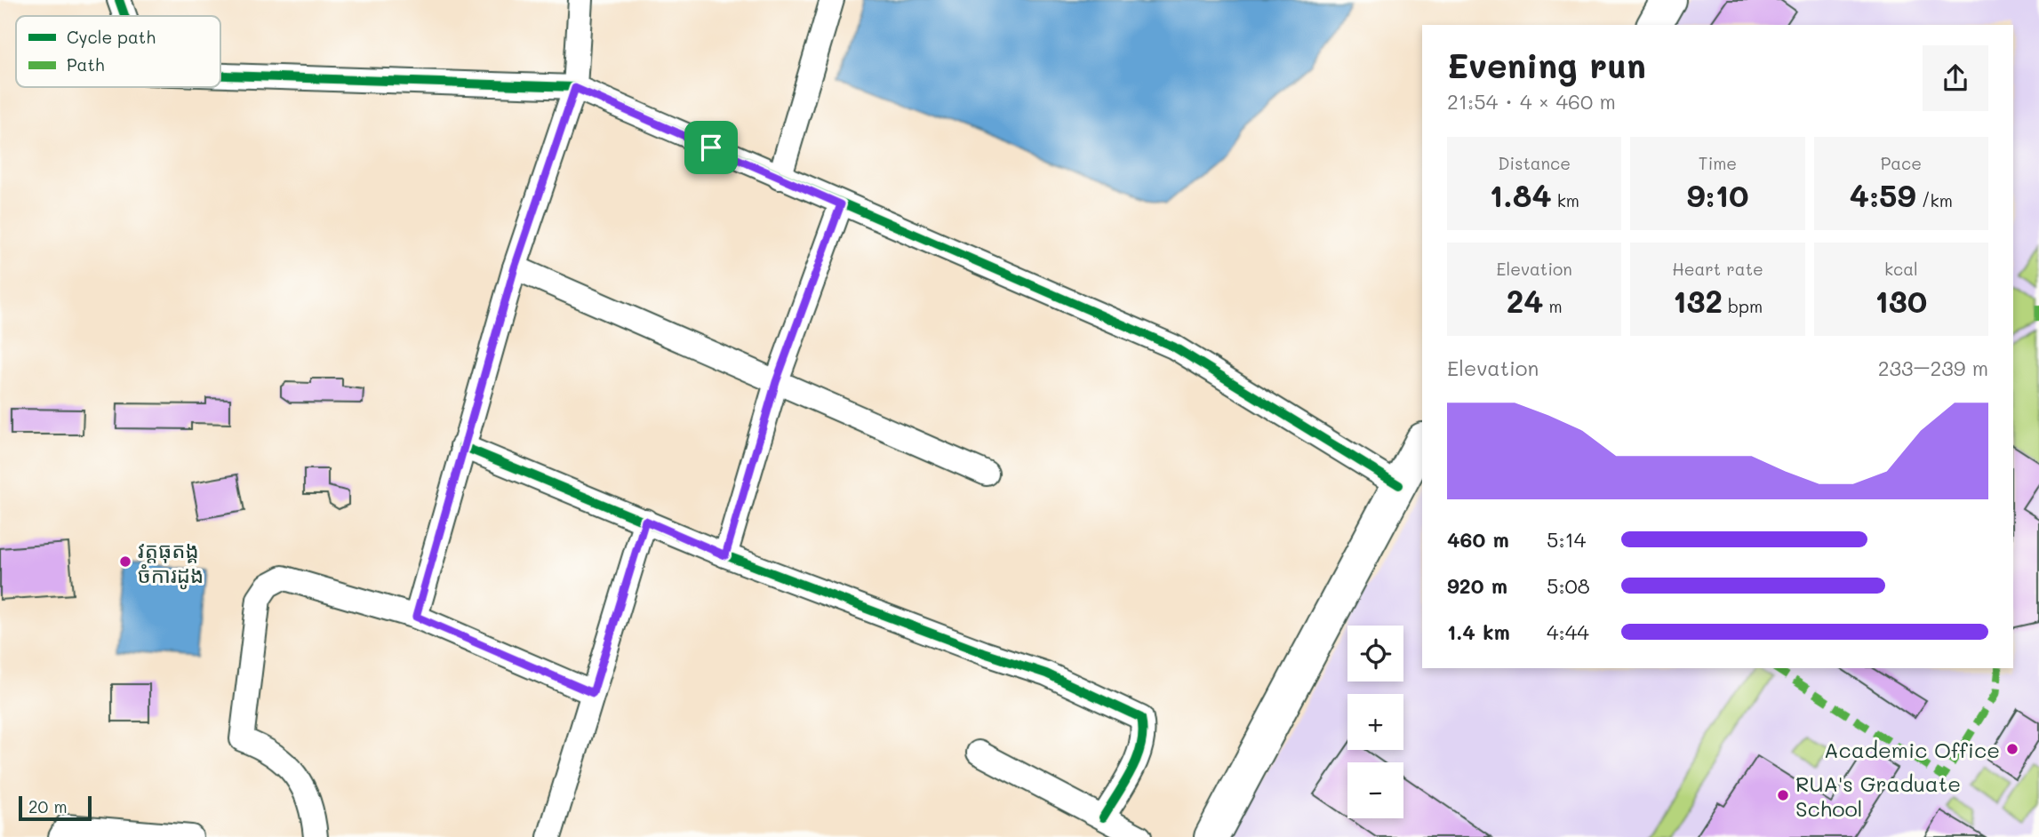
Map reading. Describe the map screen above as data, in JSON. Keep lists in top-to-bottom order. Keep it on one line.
{"places":["វត្តធុតង្គ ចំការដូង","Academic Office","RUA's Graduate School"],"legend":["Cycle path","Path"],"scale_bar":"20 m","page":{"heading":["Evening run","21:54 · 4 × 460 m"],"stats":[["Distance","1.84 km"],["Time","9:10"],["Pace","4:59 /km"],["Elevation","24 m"],["Heart rate","132 bpm"],["kcal","130"]],"chart":["Elevation","233–239 m"],"list":[{"name":"460 m","note":"5:14"},{"name":"920 m","note":"5:08"},{"name":"1.4 km","note":"4:44"}],"map_buttons":["+","−"],"scale":"20 m"}}
